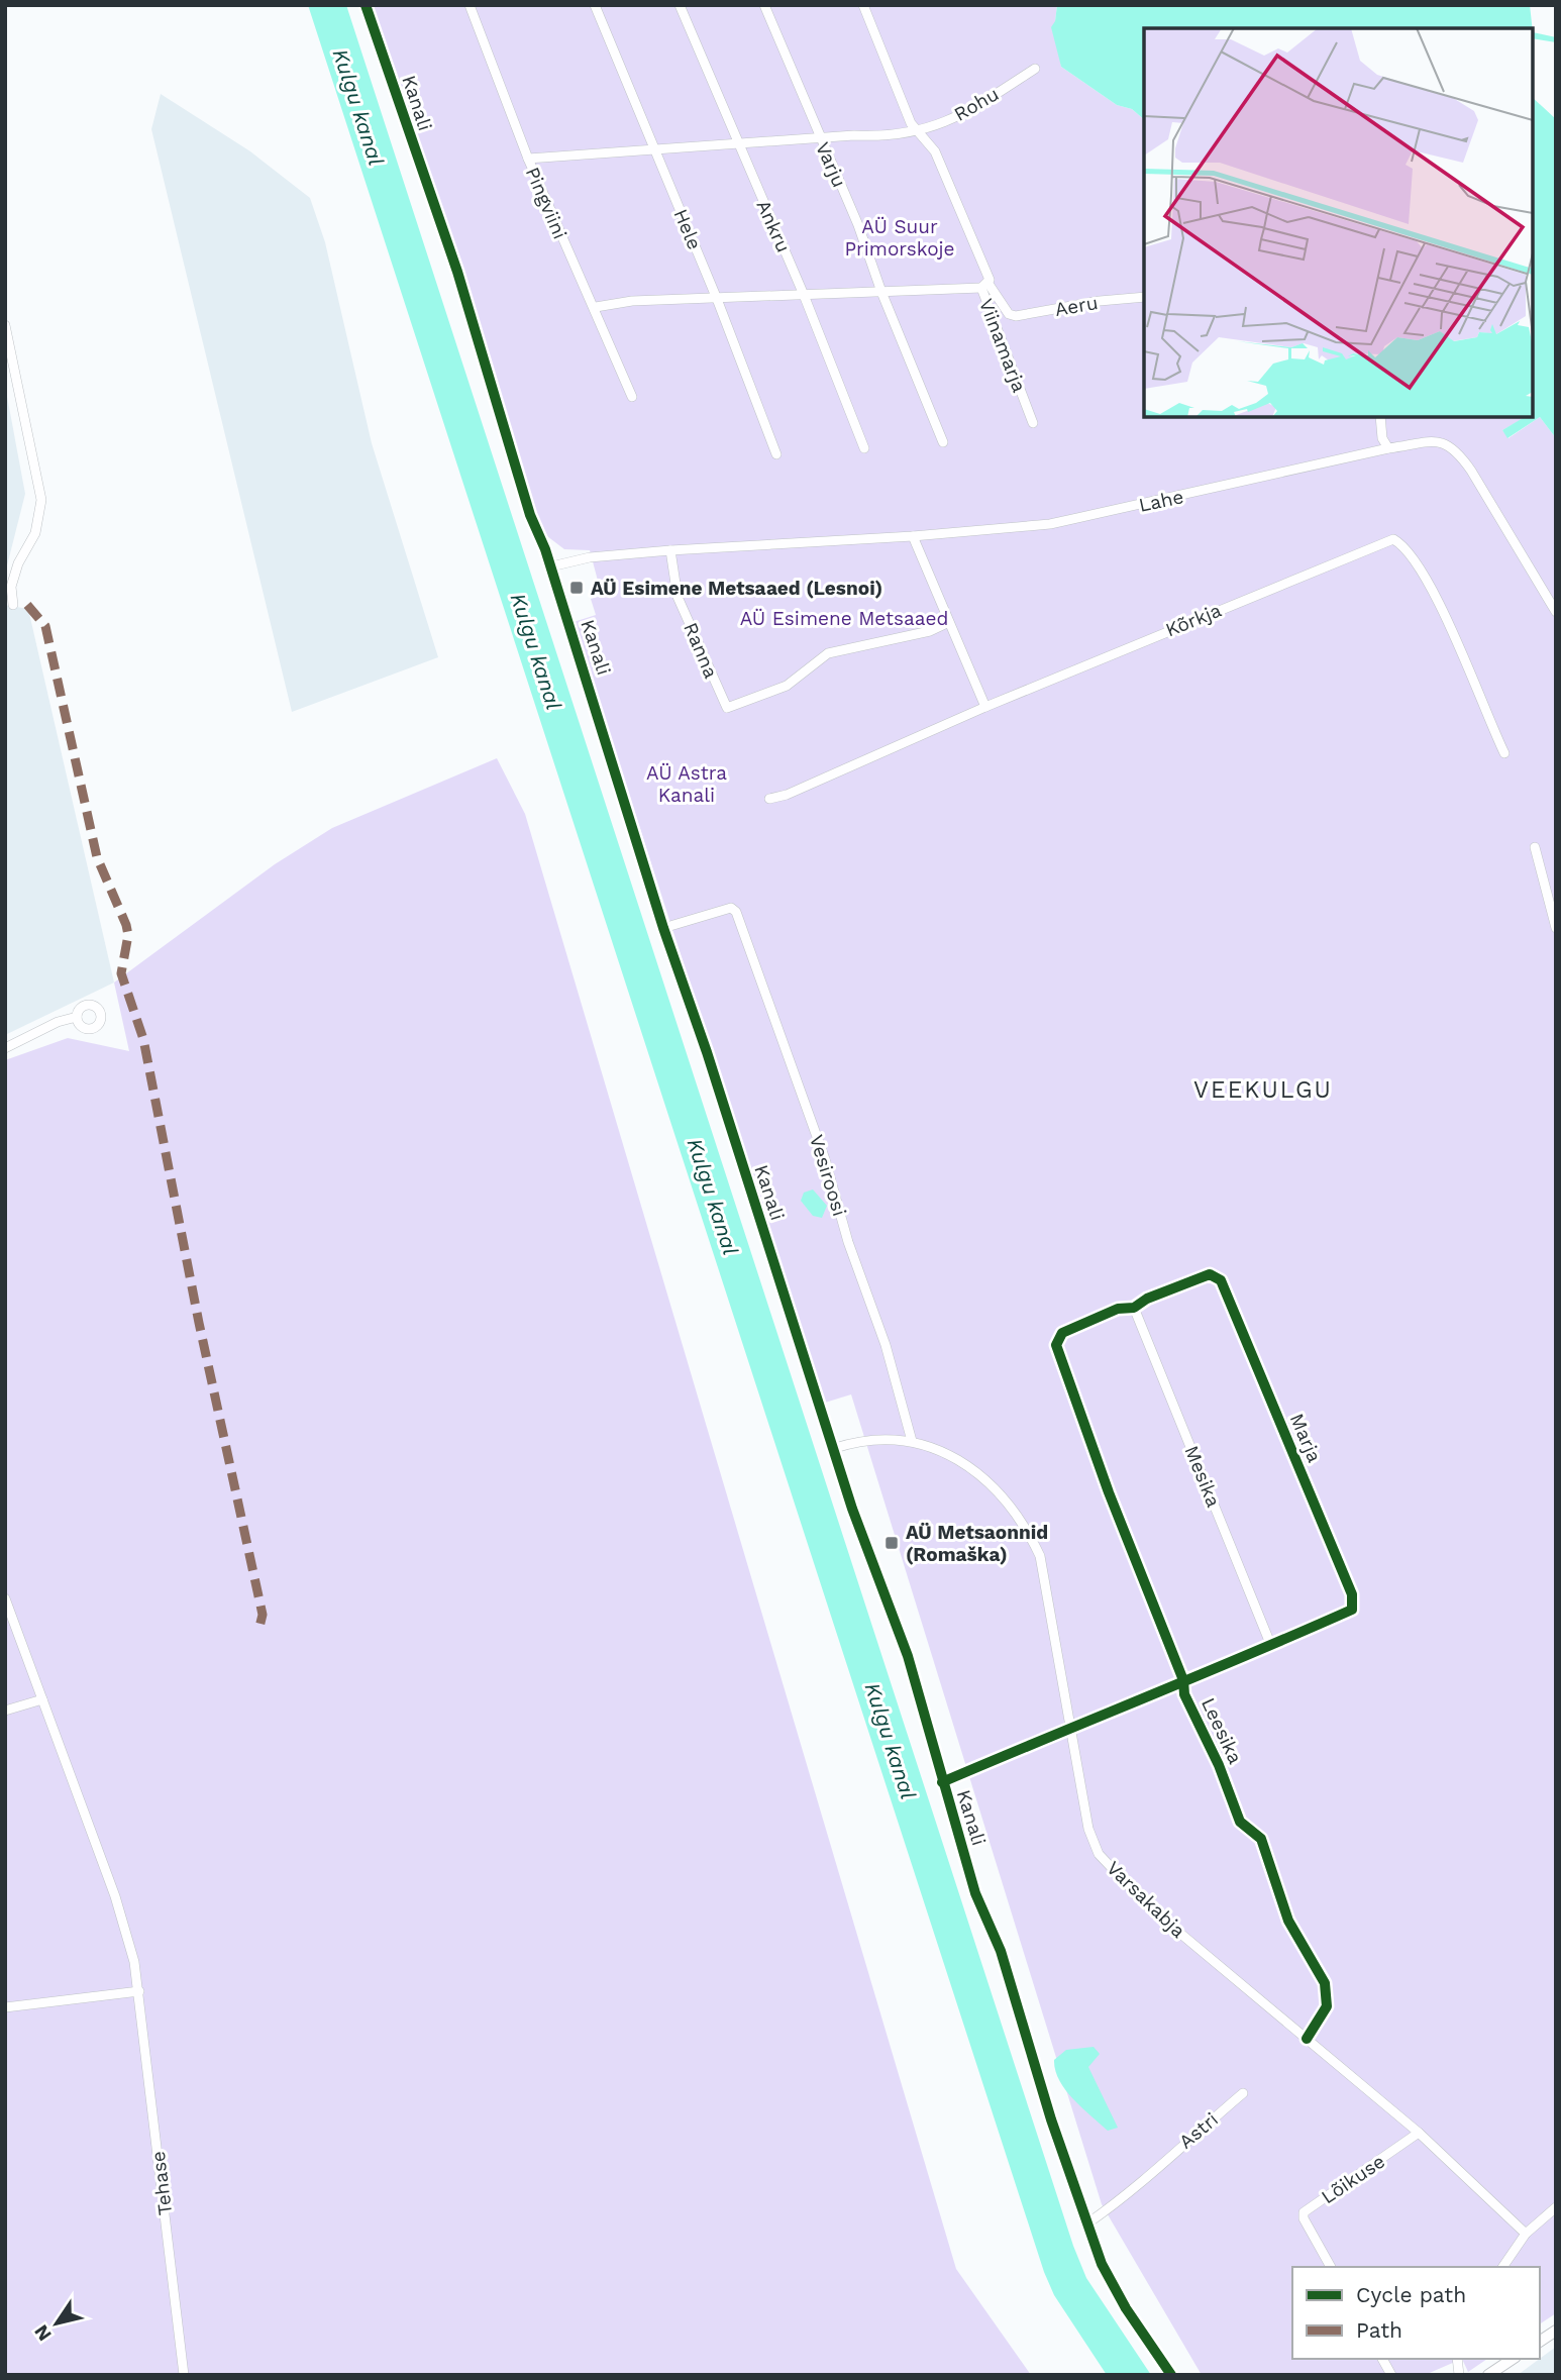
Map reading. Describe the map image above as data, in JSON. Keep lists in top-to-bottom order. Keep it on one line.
{"streets":{"street":["Kanali","Rohu","Varju","Pingviini","Ankru","Hele","Aeru","Viinamarja","Lahe","Kõrkja","Ranna","Vesiroosi","Marja","Mesika","Leesika","Varsakabja","Astri","Lõikuse","Tehase"]},"crossings":[["Kanali","Lahe"],["Kanali","Vesiroosi"],["Kanali","Astri"],["Rohu","Varju"],["Rohu","Pingviini"],["Rohu","Ankru"],["Rohu","Hele"],["Rohu","Viinamarja"],["Aeru","Viinamarja"],["Lahe","Ranna"],["Vesiroosi","Varsakabja"],["Marja","Mesika"],["Marja","Leesika"],["Mesika","Leesika"],["Leesika","Varsakabja"],["Varsakabja","Lõikuse"]],"districts":["VEEKULGU"],"water":["Kulgu kanal"],"parks":["AÜ Suur Primorskoje","AÜ Esimene Metsaaed","AÜ Astra Kanali"],"places":{"transit":["AÜ Esimene Metsaaed (Lesnoi)","AÜ Metsaonnid (Romaška)"]},"legend":["Cycle path","Path"],"north":"bottom left"}
